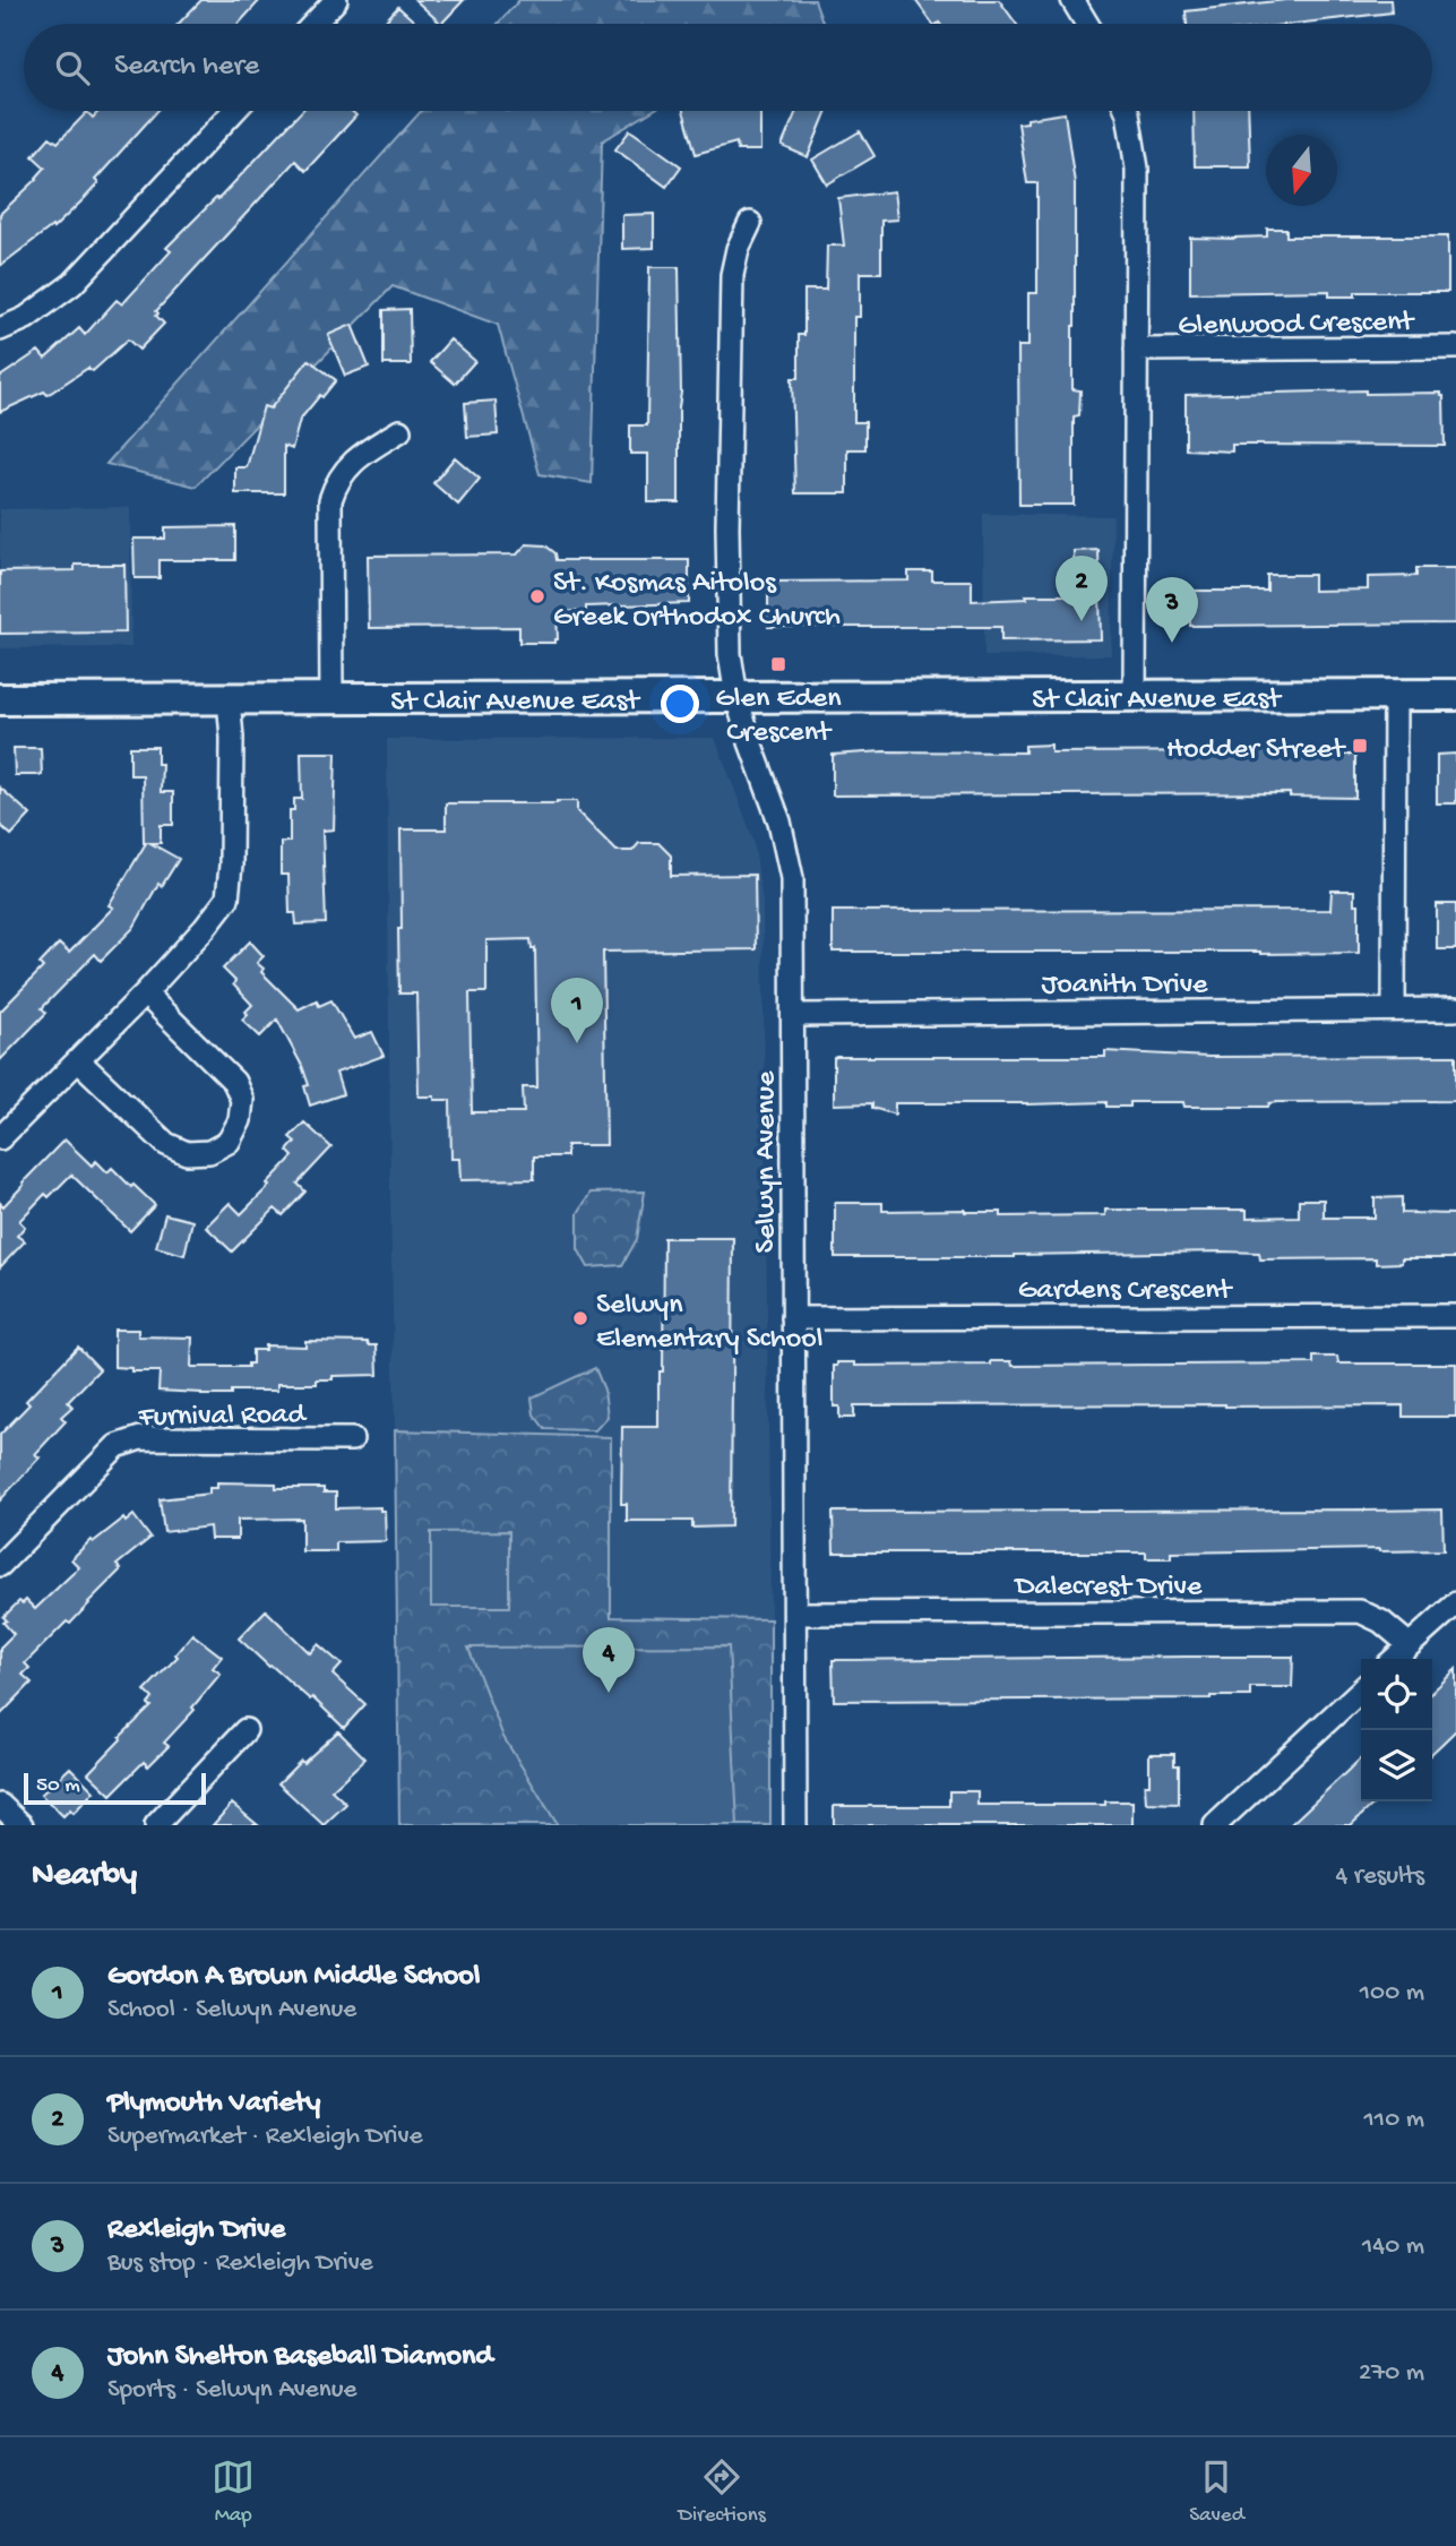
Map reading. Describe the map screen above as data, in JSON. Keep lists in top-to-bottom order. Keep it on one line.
{"streets":{"main road":["St Clair Avenue East"],"street":["Glenwood Crescent","Joanith Drive","Selwyn Avenue","Gardens Crescent","Furnival Road","Dalecrest Drive"]},"crossings":[["St Clair Avenue East","Selwyn Avenue"],["Joanith Drive","Selwyn Avenue"],["Selwyn Avenue","Gardens Crescent"],["Selwyn Avenue","Dalecrest Drive"]],"places":{"other":["St. Kosmas Aitolos Greek Orthodox Church","Selwyn Elementary School"],"transit":["Glen Eden Crescent","Hodder Street"]},"scale_bar":"50 m","north":"bottom","page":{"search":"Search here","pins":["2","3","1","4"],"scale":"50 m","heading":["Nearby","4 results"],"list":[{"mark":"1","name":"Gordon A Brown Middle School","note":"School · Selwyn Avenue","value":"100 m"},{"mark":"2","name":"Plymouth Variety","note":"Supermarket · Rexleigh Drive","value":"110 m"},{"mark":"3","name":"Rexleigh Drive","note":"Bus stop · Rexleigh Drive","value":"140 m"},{"mark":"4","name":"John Shelton Baseball Diamond","note":"Sports · Selwyn Avenue","value":"270 m"}],"nav":["Map","Directions","Saved"]}}
